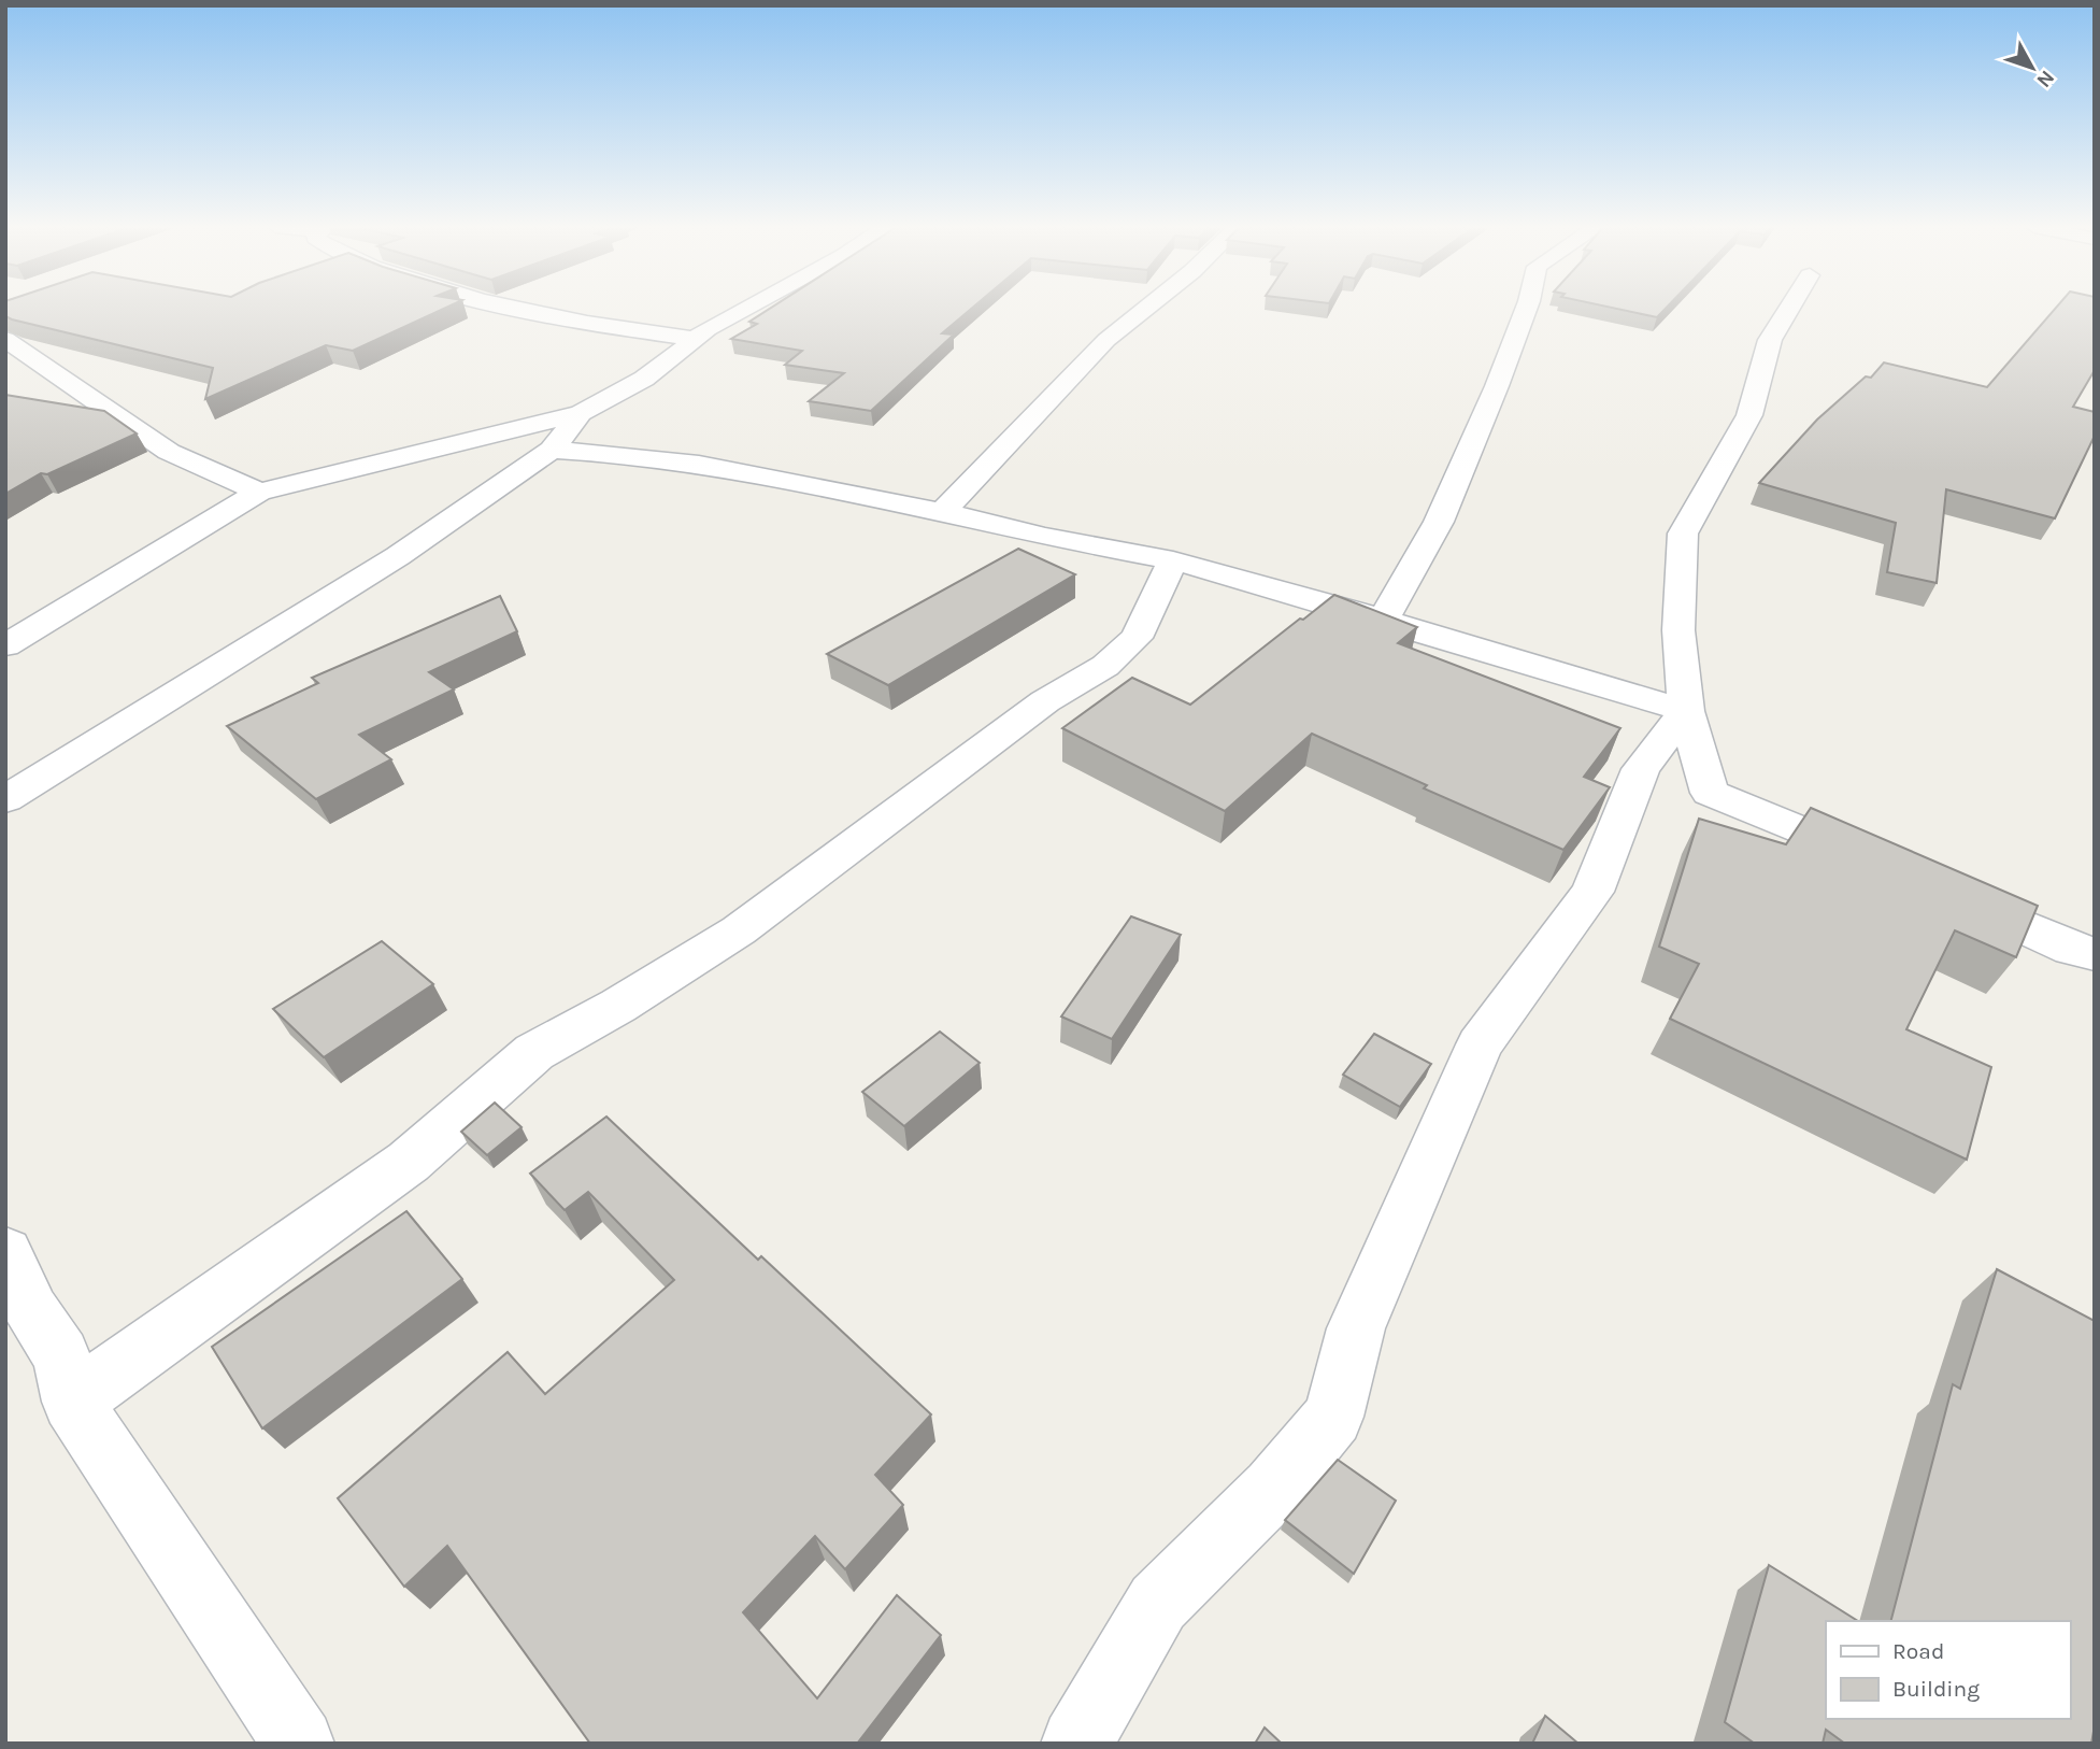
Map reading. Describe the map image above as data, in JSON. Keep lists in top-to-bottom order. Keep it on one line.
{"legend":["Road","Building"],"north":"bottom right"}
